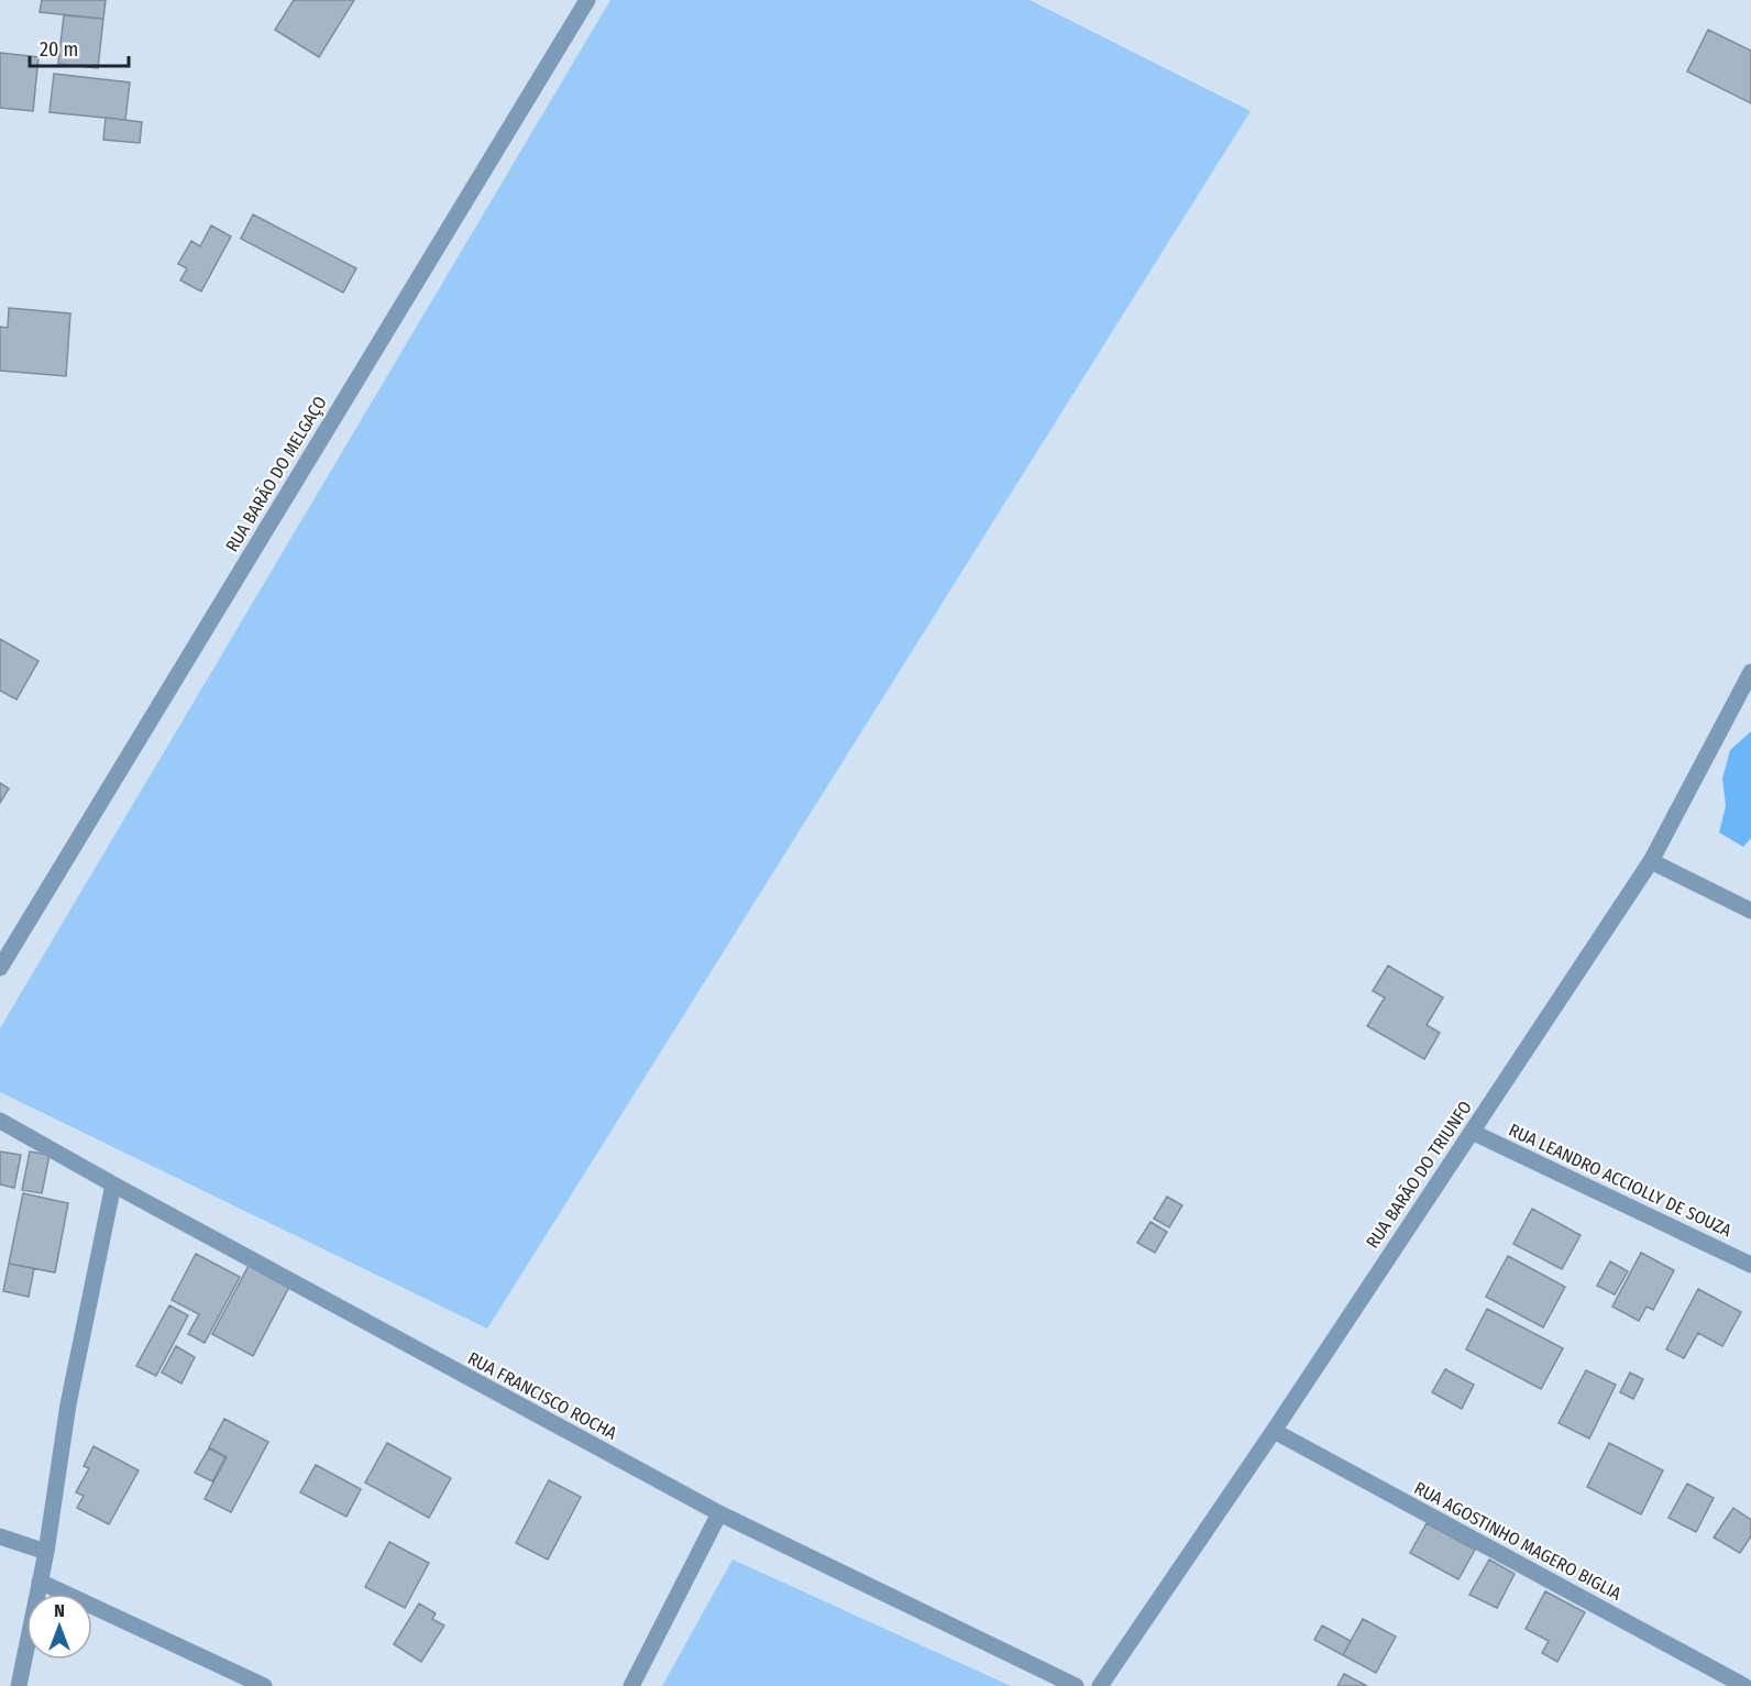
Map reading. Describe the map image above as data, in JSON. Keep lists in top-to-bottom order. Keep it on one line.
{"streets":{"street":["RUA BARÃO DO MELGAÇO","RUA BARÃO DO TRIUNFO","RUA LEANDRO ACCIOLLY DE SOUZA","RUA FRANCISCO ROCHA","RUA AGOSTINHO MAGERO BIGLIA"]},"crossings":[["RUA BARÃO DO TRIUNFO","RUA LEANDRO ACCIOLLY DE SOUZA"],["RUA BARÃO DO TRIUNFO","RUA AGOSTINHO MAGERO BIGLIA"]],"scale_bar":"20 m","north":"top"}
